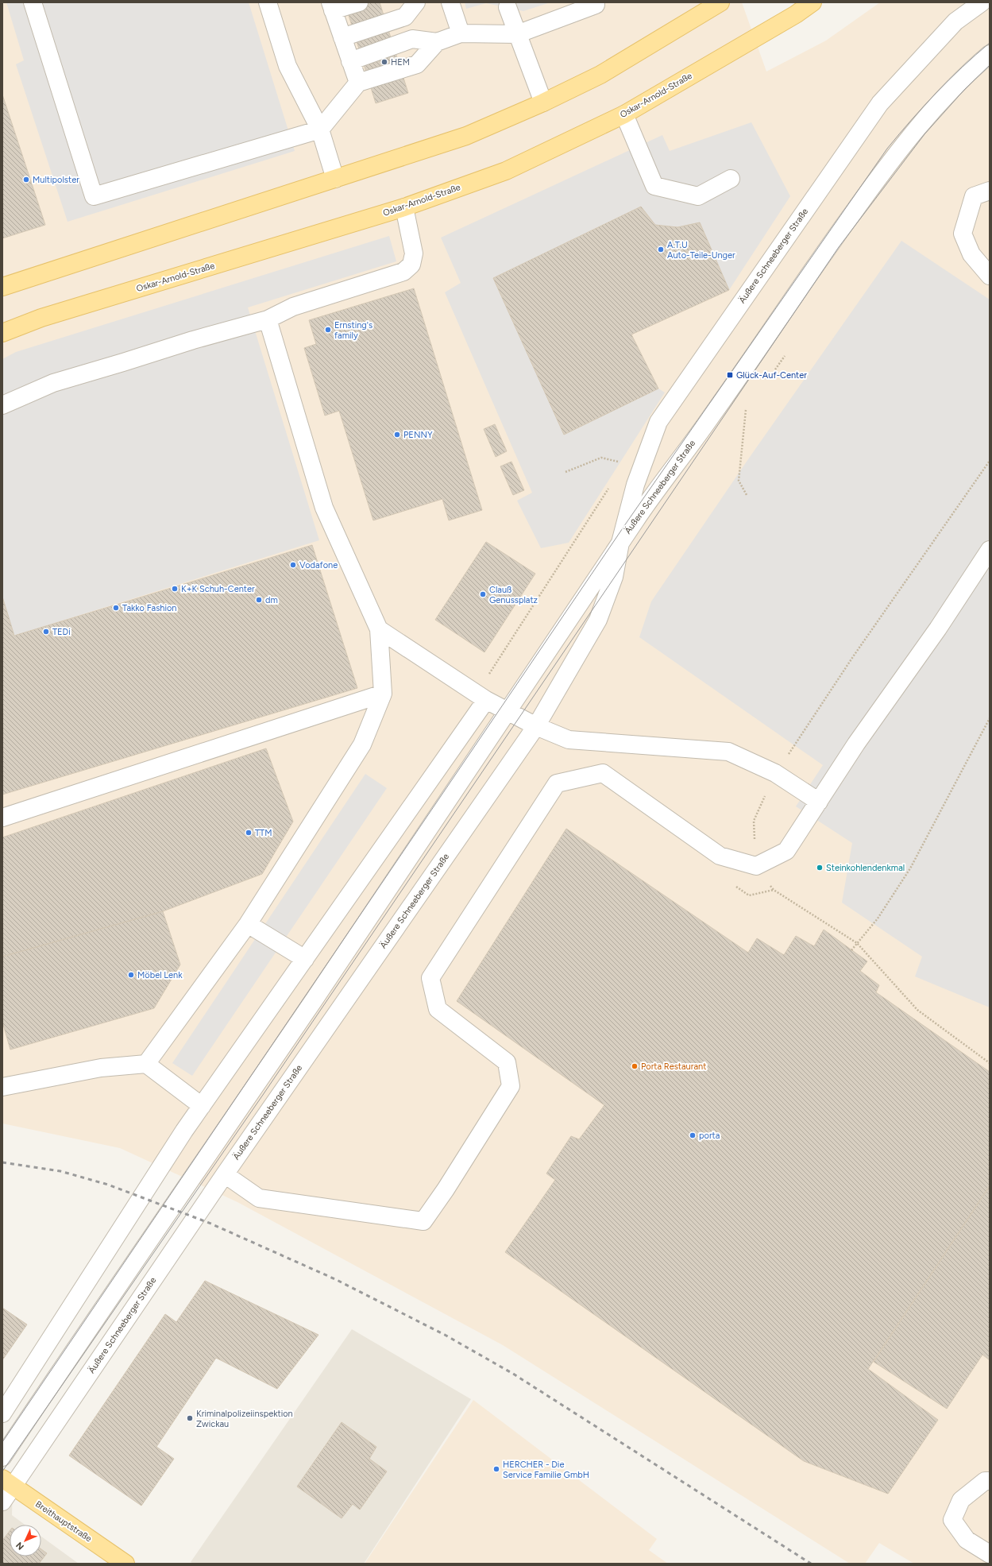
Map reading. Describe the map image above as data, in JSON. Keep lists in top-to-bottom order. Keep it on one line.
{"streets":{"main road":["Oskar-Arnold-Straße","Breithauptstraße"],"street":["Äußere Schneeberger Straße"]},"crossings":[["Äußere Schneeberger Straße","Breithauptstraße"]],"places":{"other":["HEM","Multipolster","A.T.U Auto-Teile-Unger","Ernsting's family","PENNY","Vodafone","K+K Schuh-Center","Clauß Genussplatz","dm","Takko Fashion","TEDi","TTM","Steinkohlendenkmal","Möbel Lenk","Porta Restaurant","porta","Kriminalpolizeiinspektion Zwickau","HERCHER - Die Service Familie GmbH"],"transit":["Glück-Auf-Center"]},"north":"bottom left"}
